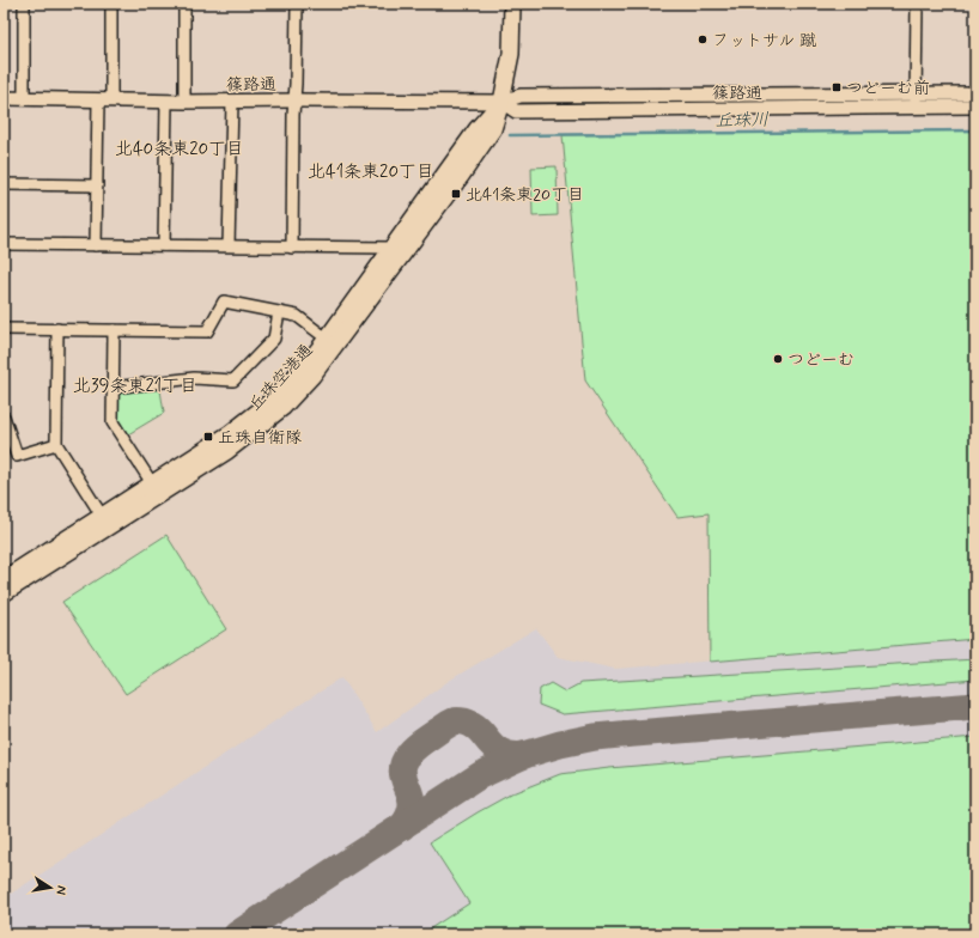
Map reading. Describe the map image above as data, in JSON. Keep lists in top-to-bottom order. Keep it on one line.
{"streets":{"main road":["丘珠空港通"],"street":["篠路通"]},"crossings":[["篠路通","丘珠空港通"]],"districts":["北40条東20丁目","北41条東20丁目","北39条東21丁目"],"water":["丘珠川"],"places":{"other":["フットサル 蹴","つどーむ"],"transit":["つどーむ前","北41条東20丁目","丘珠自衛隊"]},"north":"right"}
